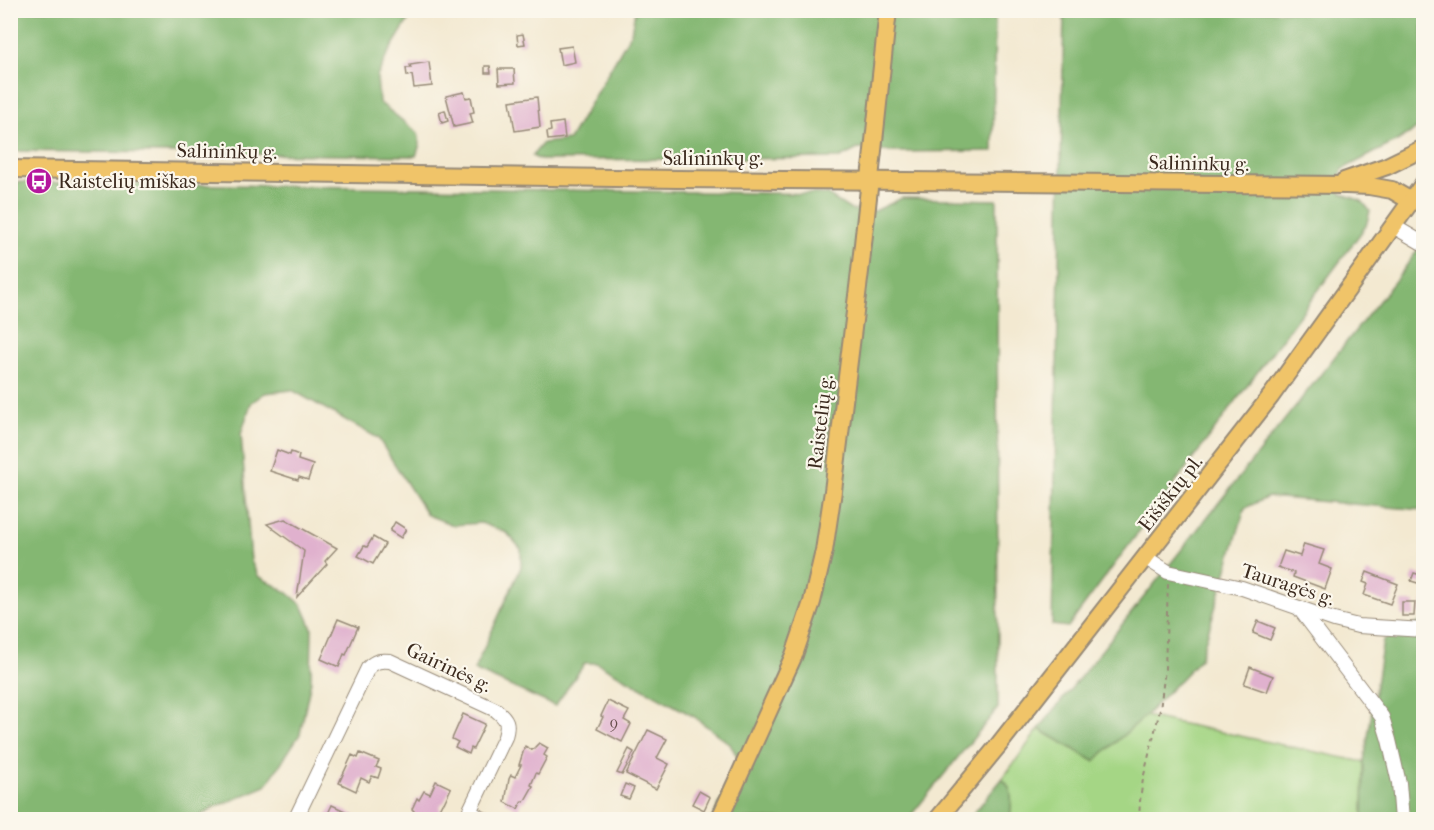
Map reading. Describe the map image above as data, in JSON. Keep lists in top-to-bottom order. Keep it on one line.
{"streets":{"main road":["Salininkų g.","Raistelių g.","Eišiškių pl."],"street":["Tauragės g.","Gairinės g."]},"crossings":[["Salininkų g.","Raistelių g."],["Salininkų g.","Eišiškių pl."],["Eišiškių pl.","Tauragės g."]],"places":{"bus stop":["Raistelių miškas"]},"house_numbers":["9"]}
